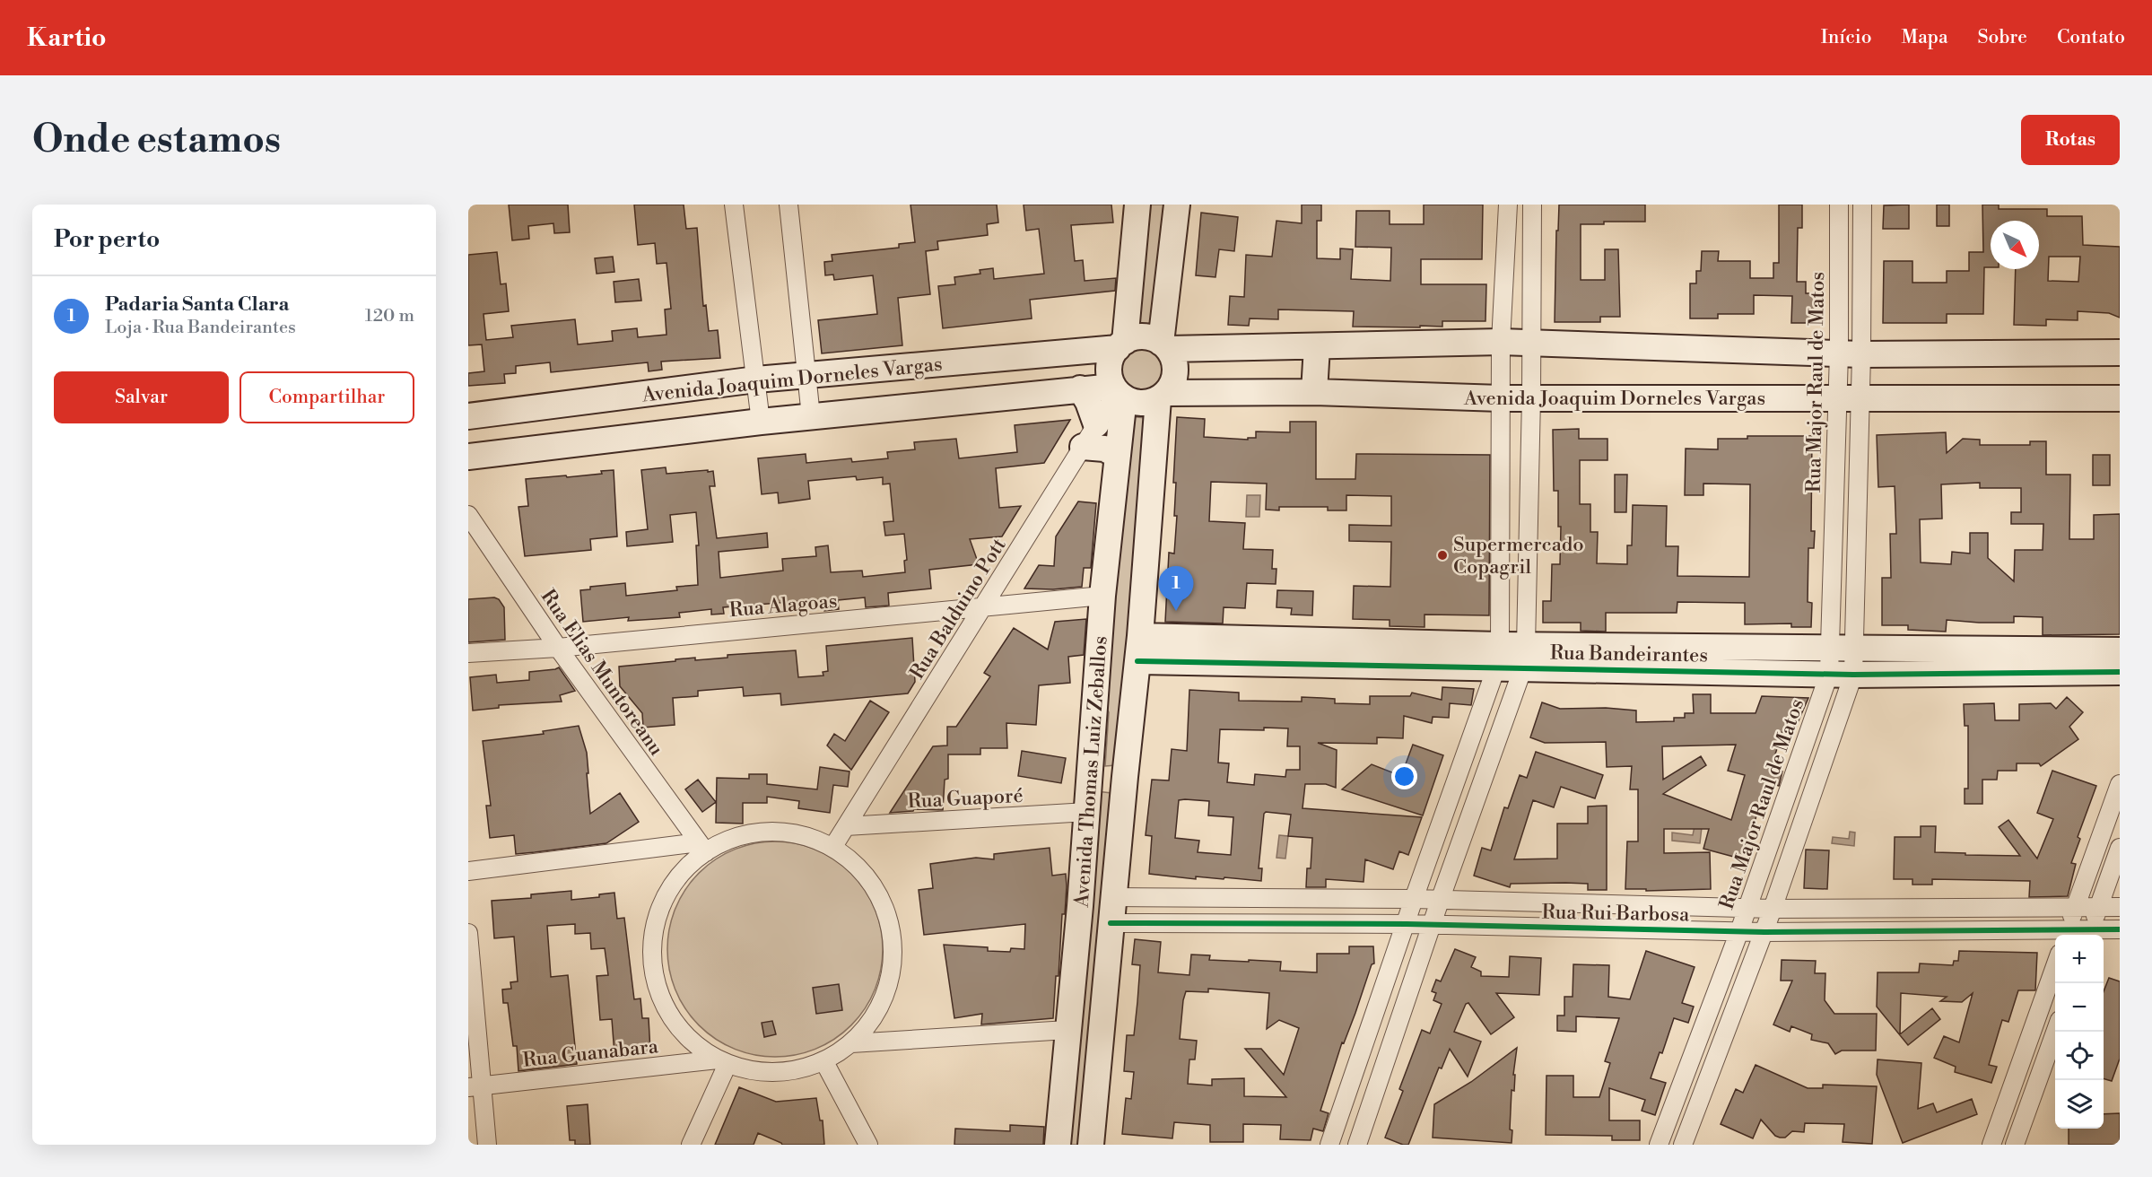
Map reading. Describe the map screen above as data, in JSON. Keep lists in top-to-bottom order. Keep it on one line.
{"streets":{"street":["Avenida Joaquim Dorneles Vargas","Rua Major Raul de Matos","Rua Alagoas","Rua Balduino Pott","Rua Bandeirantes","Rua Elias Muntoreanu","Avenida Thomas Luiz Zeballos","Rua Guaporé","Rua Rui Barbosa","Rua Guanabara"]},"crossings":[["Avenida Joaquim Dorneles Vargas","Rua Major Raul de Matos"],["Avenida Joaquim Dorneles Vargas","Rua Balduino Pott"],["Avenida Joaquim Dorneles Vargas","Avenida Thomas Luiz Zeballos"],["Rua Major Raul de Matos","Rua Bandeirantes"],["Rua Major Raul de Matos","Rua Rui Barbosa"],["Rua Alagoas","Rua Balduino Pott"],["Rua Alagoas","Rua Elias Muntoreanu"],["Rua Alagoas","Avenida Thomas Luiz Zeballos"],["Rua Balduino Pott","Avenida Thomas Luiz Zeballos"],["Rua Balduino Pott","Rua Guaporé"],["Rua Bandeirantes","Avenida Thomas Luiz Zeballos"],["Avenida Thomas Luiz Zeballos","Rua Guaporé"],["Avenida Thomas Luiz Zeballos","Rua Rui Barbosa"]],"places":["Supermercado Copagril"],"north":"bottom right","page":{"header":"Kartio","nav":["Início","Mapa","Sobre","Contato"],"buttons":["Rotas",["Salvar","Compartilhar"]],"title":"Onde estamos","heading":"Por perto","list":[{"mark":"1","name":"Padaria Santa Clara","note":"Loja · Rua Bandeirantes","value":"120 m"}],"pins":"1","map_buttons":["+","−"]}}
